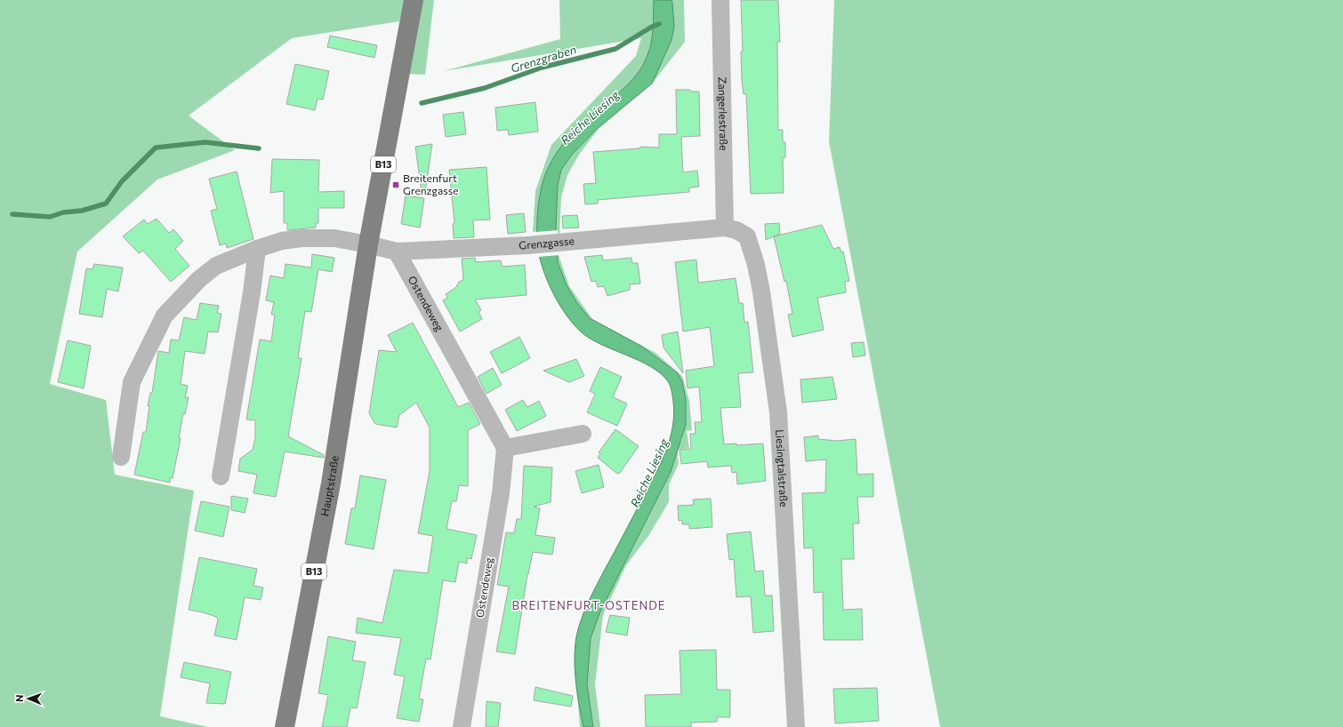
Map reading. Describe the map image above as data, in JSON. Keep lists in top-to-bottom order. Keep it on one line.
{"streets":{"main road":["B13","Hauptstraße"],"street":["Zangerlestraße","Grenzgasse","Ostendeweg","Liesingtalstraße"]},"crossings":[["Zangerlestraße","Grenzgasse"],["Zangerlestraße","Liesingtalstraße"],["Grenzgasse","Ostendeweg"],["Grenzgasse","Liesingtalstraße"],["Grenzgasse","Hauptstraße"]],"districts":["BREITENFURT-OSTENDE"],"water":["Grenzgraben","Reiche Liesing"],"places":{"transit":["Breitenfurt Grenzgasse"]},"north":"left"}
